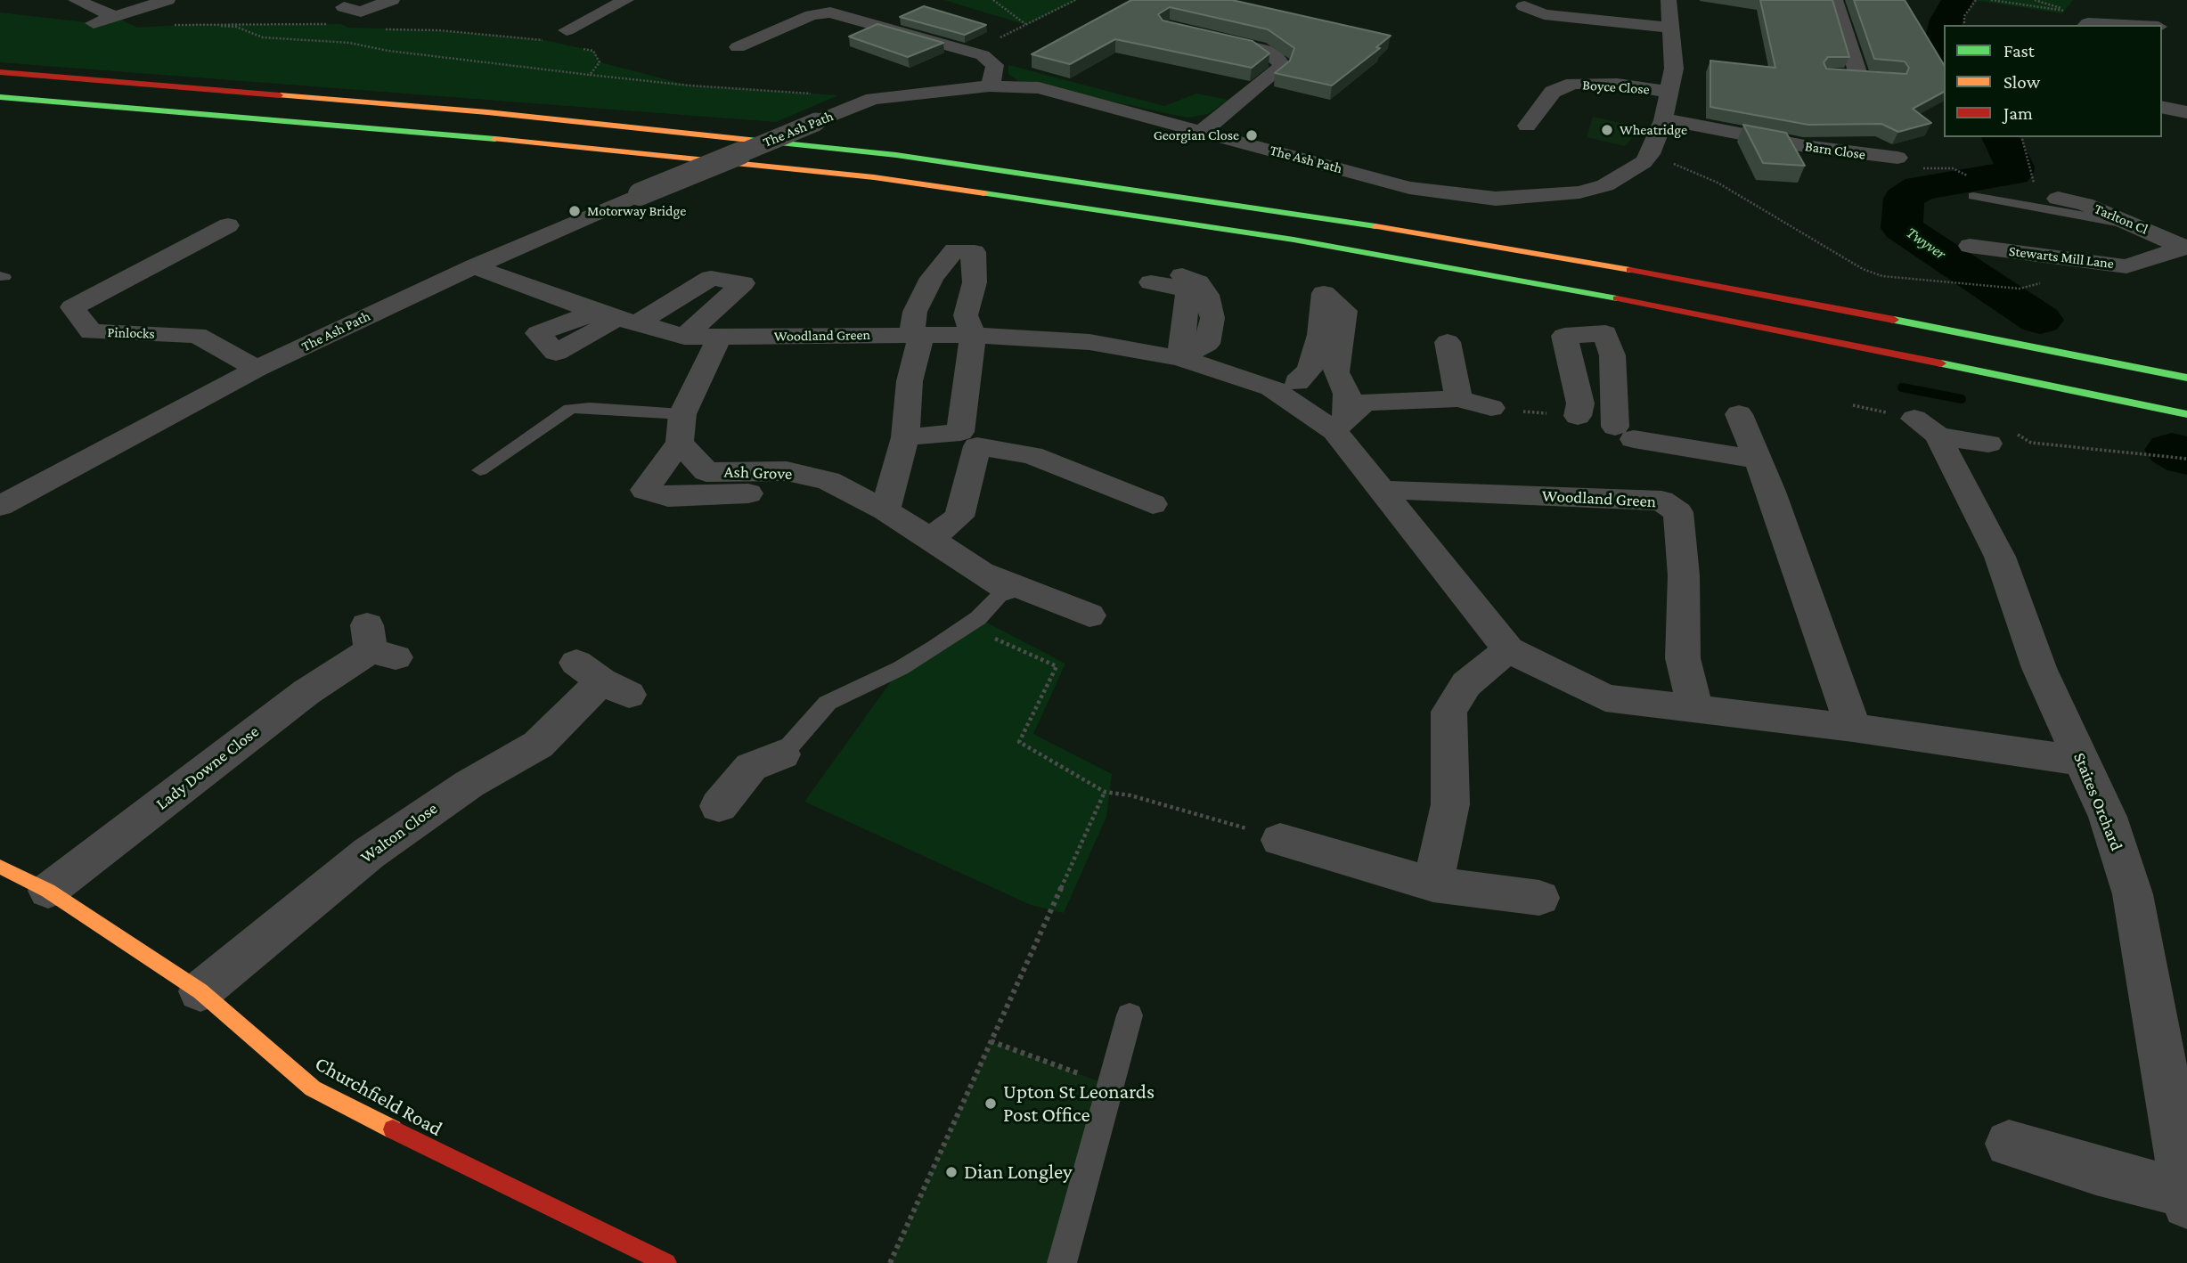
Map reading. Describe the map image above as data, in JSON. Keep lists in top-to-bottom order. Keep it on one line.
{"streets":{"main road":["Churchfield Road"],"street":["Boyce Close","The Ash Path","Barn Close","Tarlton Cl","Stewarts Mill Lane","Pinlocks","Woodland Green","Ash Grove","Lady Downe Close","Staites Orchard","Walton Close"]},"crossings":[["The Ash Path","Pinlocks"],["The Ash Path","Woodland Green"],["Tarlton Cl","Stewarts Mill Lane"],["Woodland Green","Staites Orchard"],["Lady Downe Close","Churchfield Road"],["Walton Close","Churchfield Road"]],"water":["Twyver"],"places":["Wheatridge","Georgian Close","Motorway Bridge","Upton St Leonards Post Office","Dian Longley"],"legend":["Fast","Slow","Jam"]}
